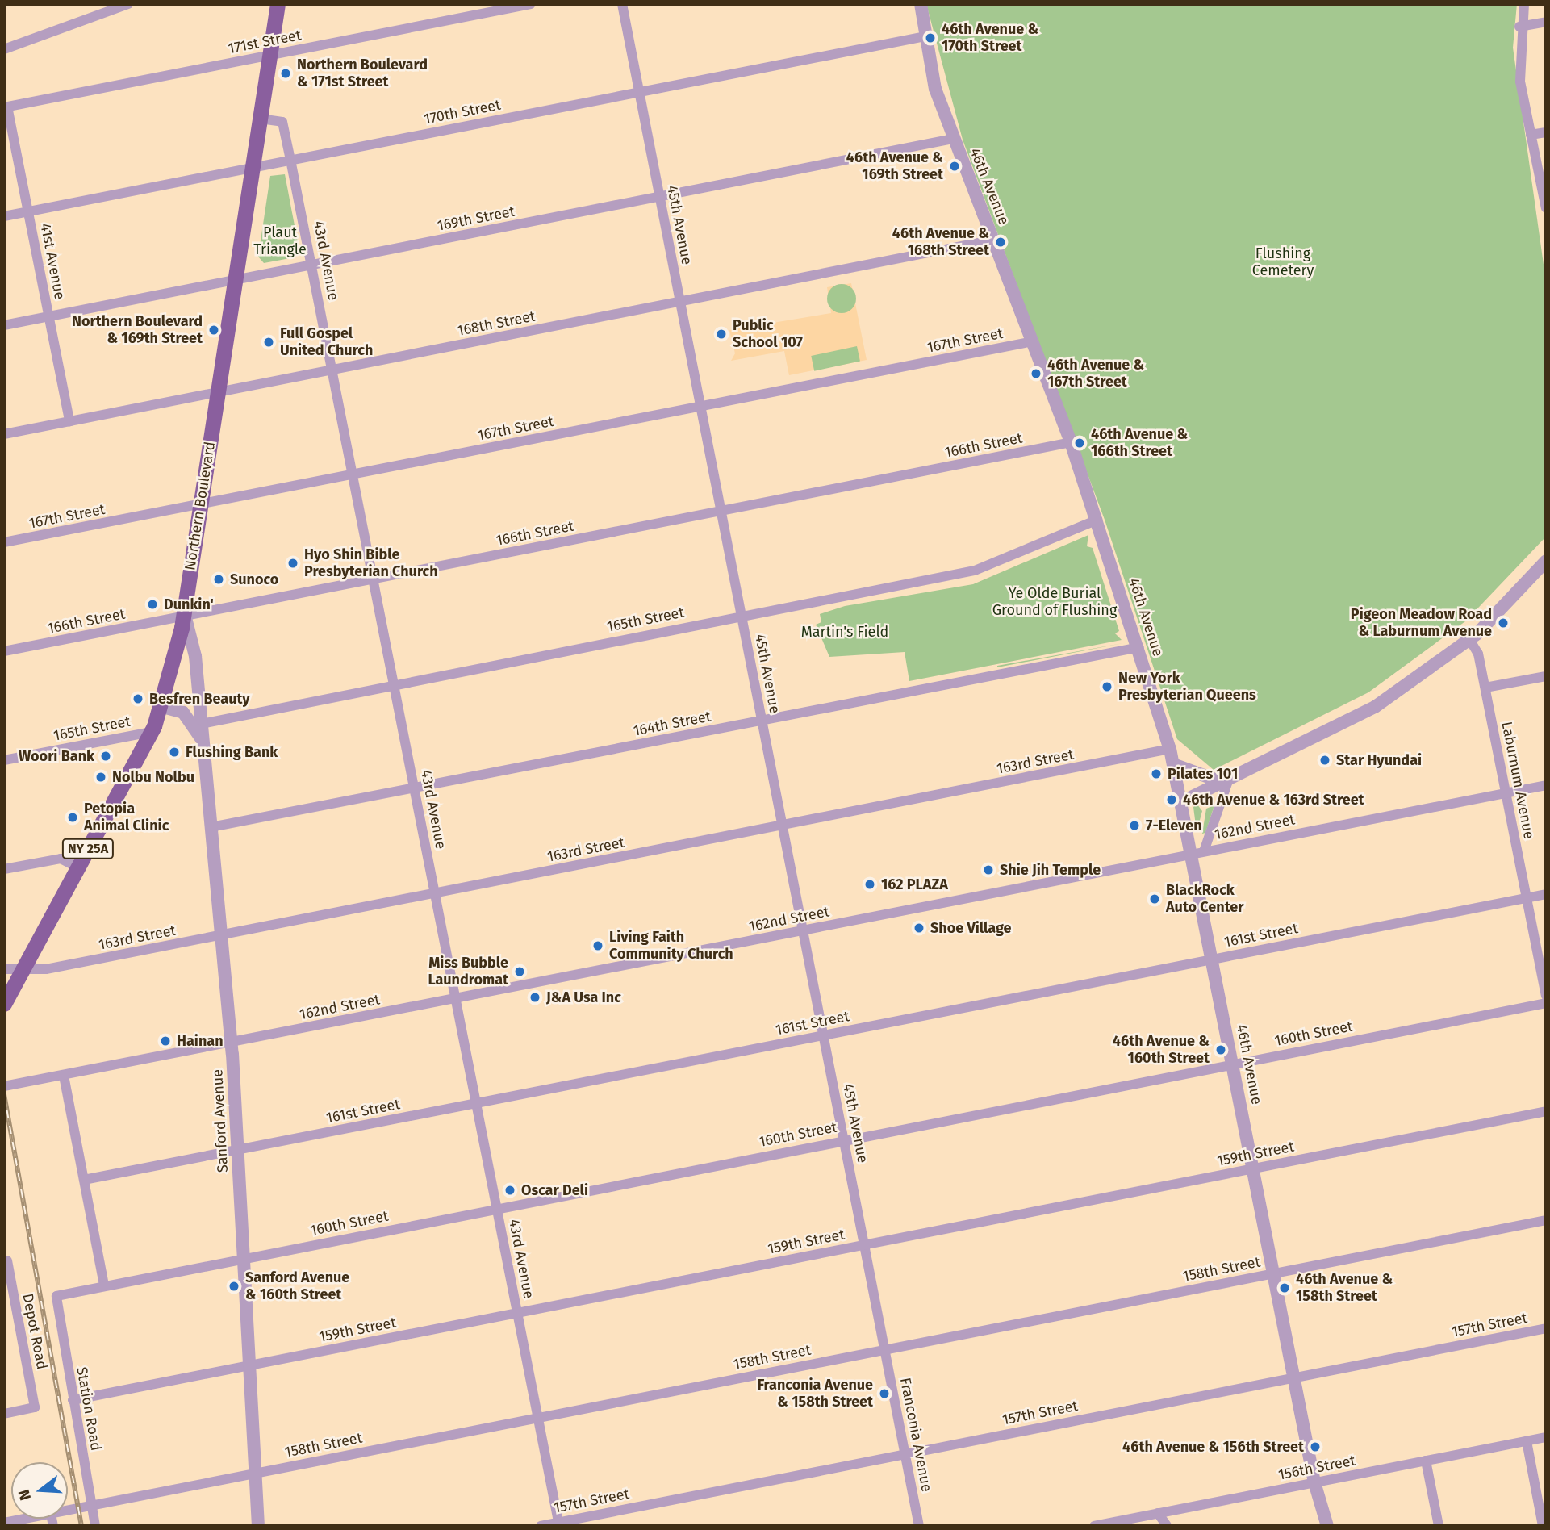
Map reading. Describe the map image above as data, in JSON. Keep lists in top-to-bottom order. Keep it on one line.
{"streets":{"main road":["Northern Boulevard","NY 25A"],"street":["171st Street","170th Street","46th Avenue","169th Street","45th Avenue","43rd Avenue","41st Avenue","168th Street","167th Street","166th Street","165th Street","164th Street","163rd Street","Laburnum Avenue","162nd Street","161st Street","160th Street","Sanford Avenue","159th Street","158th Street","157th Street","Depot Road","Station Road","Franconia Avenue","156th Street"]},"crossings":[["171st Street","41st Avenue"],["171st Street","Northern Boulevard"],["170th Street","46th Avenue"],["170th Street","45th Avenue"],["170th Street","43rd Avenue"],["170th Street","41st Avenue"],["170th Street","Northern Boulevard"],["46th Avenue","169th Street"],["46th Avenue","168th Street"],["46th Avenue","167th Street"],["46th Avenue","166th Street"],["46th Avenue","165th Street"],["46th Avenue","164th Street"],["46th Avenue","163rd Street"],["46th Avenue","162nd Street"],["46th Avenue","161st Street"],["46th Avenue","160th Street"],["46th Avenue","159th Street"],["46th Avenue","158th Street"],["46th Avenue","157th Street"],["46th Avenue","156th Street"],["169th Street","45th Avenue"],["169th Street","43rd Avenue"],["169th Street","41st Avenue"],["169th Street","Northern Boulevard"],["45th Avenue","168th Street"],["45th Avenue","167th Street"],["45th Avenue","166th Street"],["45th Avenue","165th Street"],["45th Avenue","164th Street"],["45th Avenue","163rd Street"],["45th Avenue","162nd Street"],["45th Avenue","161st Street"],["45th Avenue","160th Street"],["45th Avenue","159th Street"],["45th Avenue","158th Street"],["45th Avenue","Franconia Avenue"],["43rd Avenue","168th Street"],["43rd Avenue","167th Street"],["43rd Avenue","166th Street"],["43rd Avenue","Northern Boulevard"],["43rd Avenue","165th Street"],["43rd Avenue","164th Street"],["43rd Avenue","163rd Street"],["43rd Avenue","162nd Street"],["43rd Avenue","161st Street"],["43rd Avenue","160th Street"],["43rd Avenue","159th Street"],["43rd Avenue","158th Street"],["43rd Avenue","157th Street"],["41st Avenue","168th Street"],["168th Street","Northern Boulevard"],["167th Street","Northern Boulevard"],["166th Street","Northern Boulevard"],["166th Street","Sanford Avenue"],["Northern Boulevard","165th Street"],["Northern Boulevard","163rd Street"],["Northern Boulevard","Sanford Avenue"],["165th Street","Sanford Avenue"],["164th Street","Sanford Avenue"],["163rd Street","Sanford Avenue"],["Laburnum Avenue","162nd Street"],["Laburnum Avenue","161st Street"],["162nd Street","Sanford Avenue"],["161st Street","Sanford Avenue"],["160th Street","Sanford Avenue"],["160th Street","Station Road"],["Sanford Avenue","159th Street"],["Sanford Avenue","158th Street"],["159th Street","Station Road"],["158th Street","Station Road"],["158th Street","Franconia Avenue"],["157th Street","Franconia Avenue"]],"parks":["Plaut Triangle","Flushing Cemetery","Ye Olde Burial Ground of Flushing","Martin's Field"],"places":["46th Avenue & 170th Street","Northern Boulevard & 171st Street","46th Avenue & 169th Street","46th Avenue & 168th Street","Northern Boulevard & 169th Street","Public School 107","Full Gospel United Church","46th Avenue & 167th Street","46th Avenue & 166th Street","Hyo Shin Bible Presbyterian Church","Sunoco","Dunkin'","Pigeon Meadow Road & Laburnum Avenue","New York Presbyterian Queens","Besfren Beauty","Flushing Bank","Woori Bank","Star Hyundai","Pilates 101","Nolbu Nolbu","46th Avenue & 163rd Street","Petopia Animal Clinic","7-Eleven","Shie Jih Temple","162 PLAZA","BlackRock Auto Center","Shoe Village","Living Faith Community Church","Miss Bubble Laundromat","J&A Usa Inc","Hainan","46th Avenue & 160th Street","Oscar Deli","Sanford Avenue & 160th Street","46th Avenue & 158th Street","Franconia Avenue & 158th Street","46th Avenue & 156th Street"],"north":"left"}
